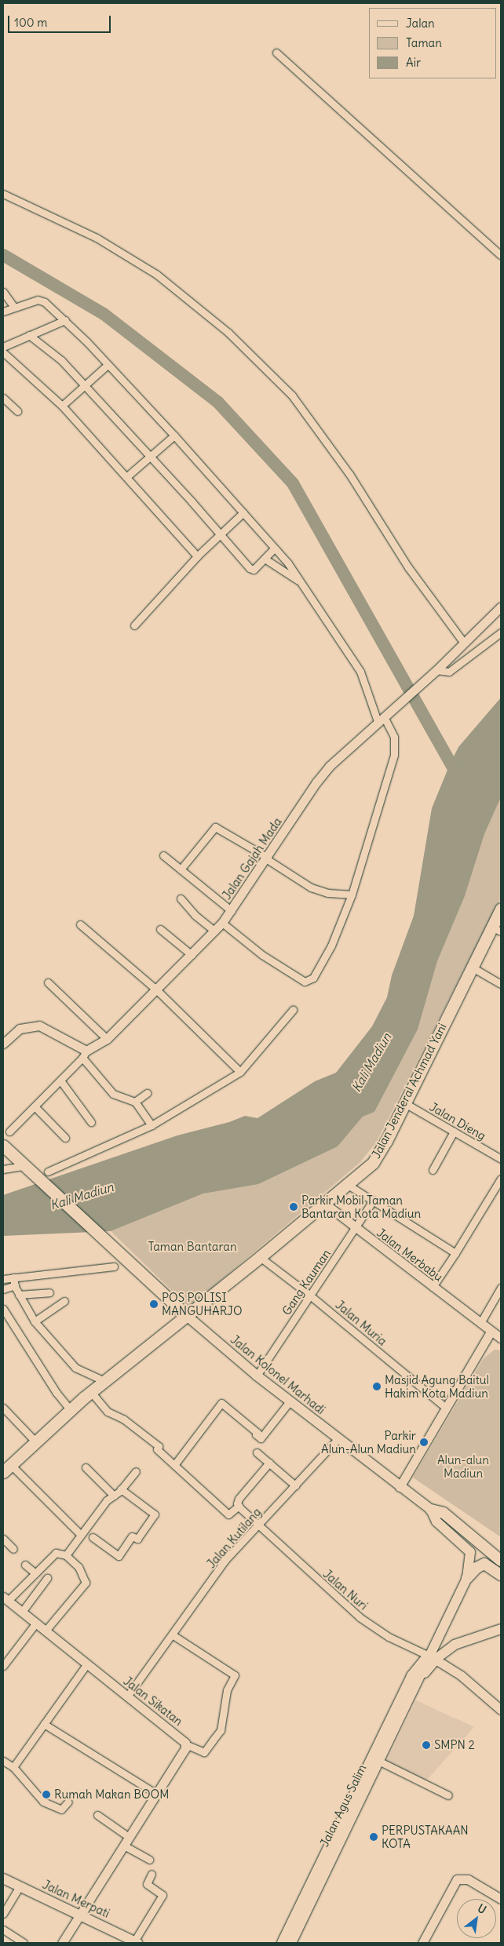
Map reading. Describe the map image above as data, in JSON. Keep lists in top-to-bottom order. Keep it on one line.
{"streets":{"highway":["Jalan Jenderal Achmad Yani"],"main road":["Jalan Kolonel Marhadi","Jalan Agus Salim","Jalan Merpati"],"street":["Jalan Gajah Mada","Jalan Dieng","Jalan Merbabu","Gang Kauman","Jalan Muria","Jalan Kutilang","Jalan Nuri","Jalan Sikatan"]},"crossings":[["Jalan Jenderal Achmad Yani","Jalan Dieng"],["Jalan Jenderal Achmad Yani","Jalan Merbabu"],["Jalan Jenderal Achmad Yani","Jalan Muria"],["Jalan Jenderal Achmad Yani","Jalan Kolonel Marhadi"],["Jalan Merbabu","Gang Kauman"],["Gang Kauman","Jalan Muria"],["Gang Kauman","Jalan Kolonel Marhadi"],["Jalan Kolonel Marhadi","Jalan Kutilang"],["Jalan Kolonel Marhadi","Jalan Agus Salim"],["Jalan Kutilang","Jalan Nuri"],["Jalan Kutilang","Jalan Sikatan"],["Jalan Nuri","Jalan Agus Salim"]],"water":["Kali Madiun"],"parks":["Taman Bantaran","Alun-alun Madiun"],"places":["Parkir Mobil Taman Bantaran Kota Madiun","POS POLISI MANGUHARJO","Masjid Agung Baitul Hakim Kota Madiun","Parkir Alun-Alun Madiun","SMPN 2","Rumah Makan BOOM","PERPUSTAKAAN KOTA"],"legend":["Jalan","Taman","Air"],"scale_bar":"100 m","north":"top right"}
